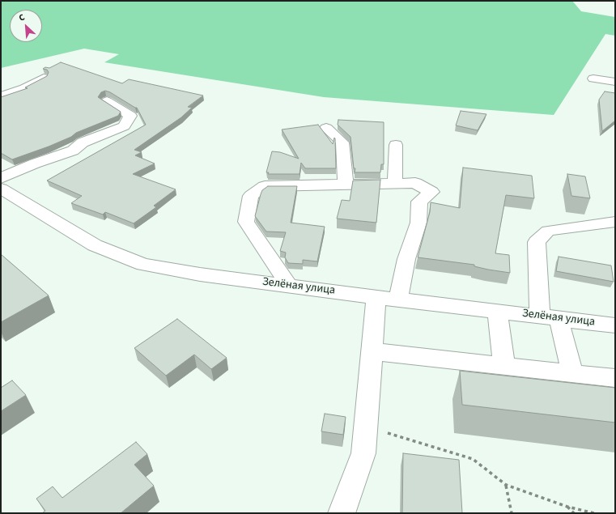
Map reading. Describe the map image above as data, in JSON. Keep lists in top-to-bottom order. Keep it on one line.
{"streets":{"street":["Зелёная улица"]},"north":"top left"}
